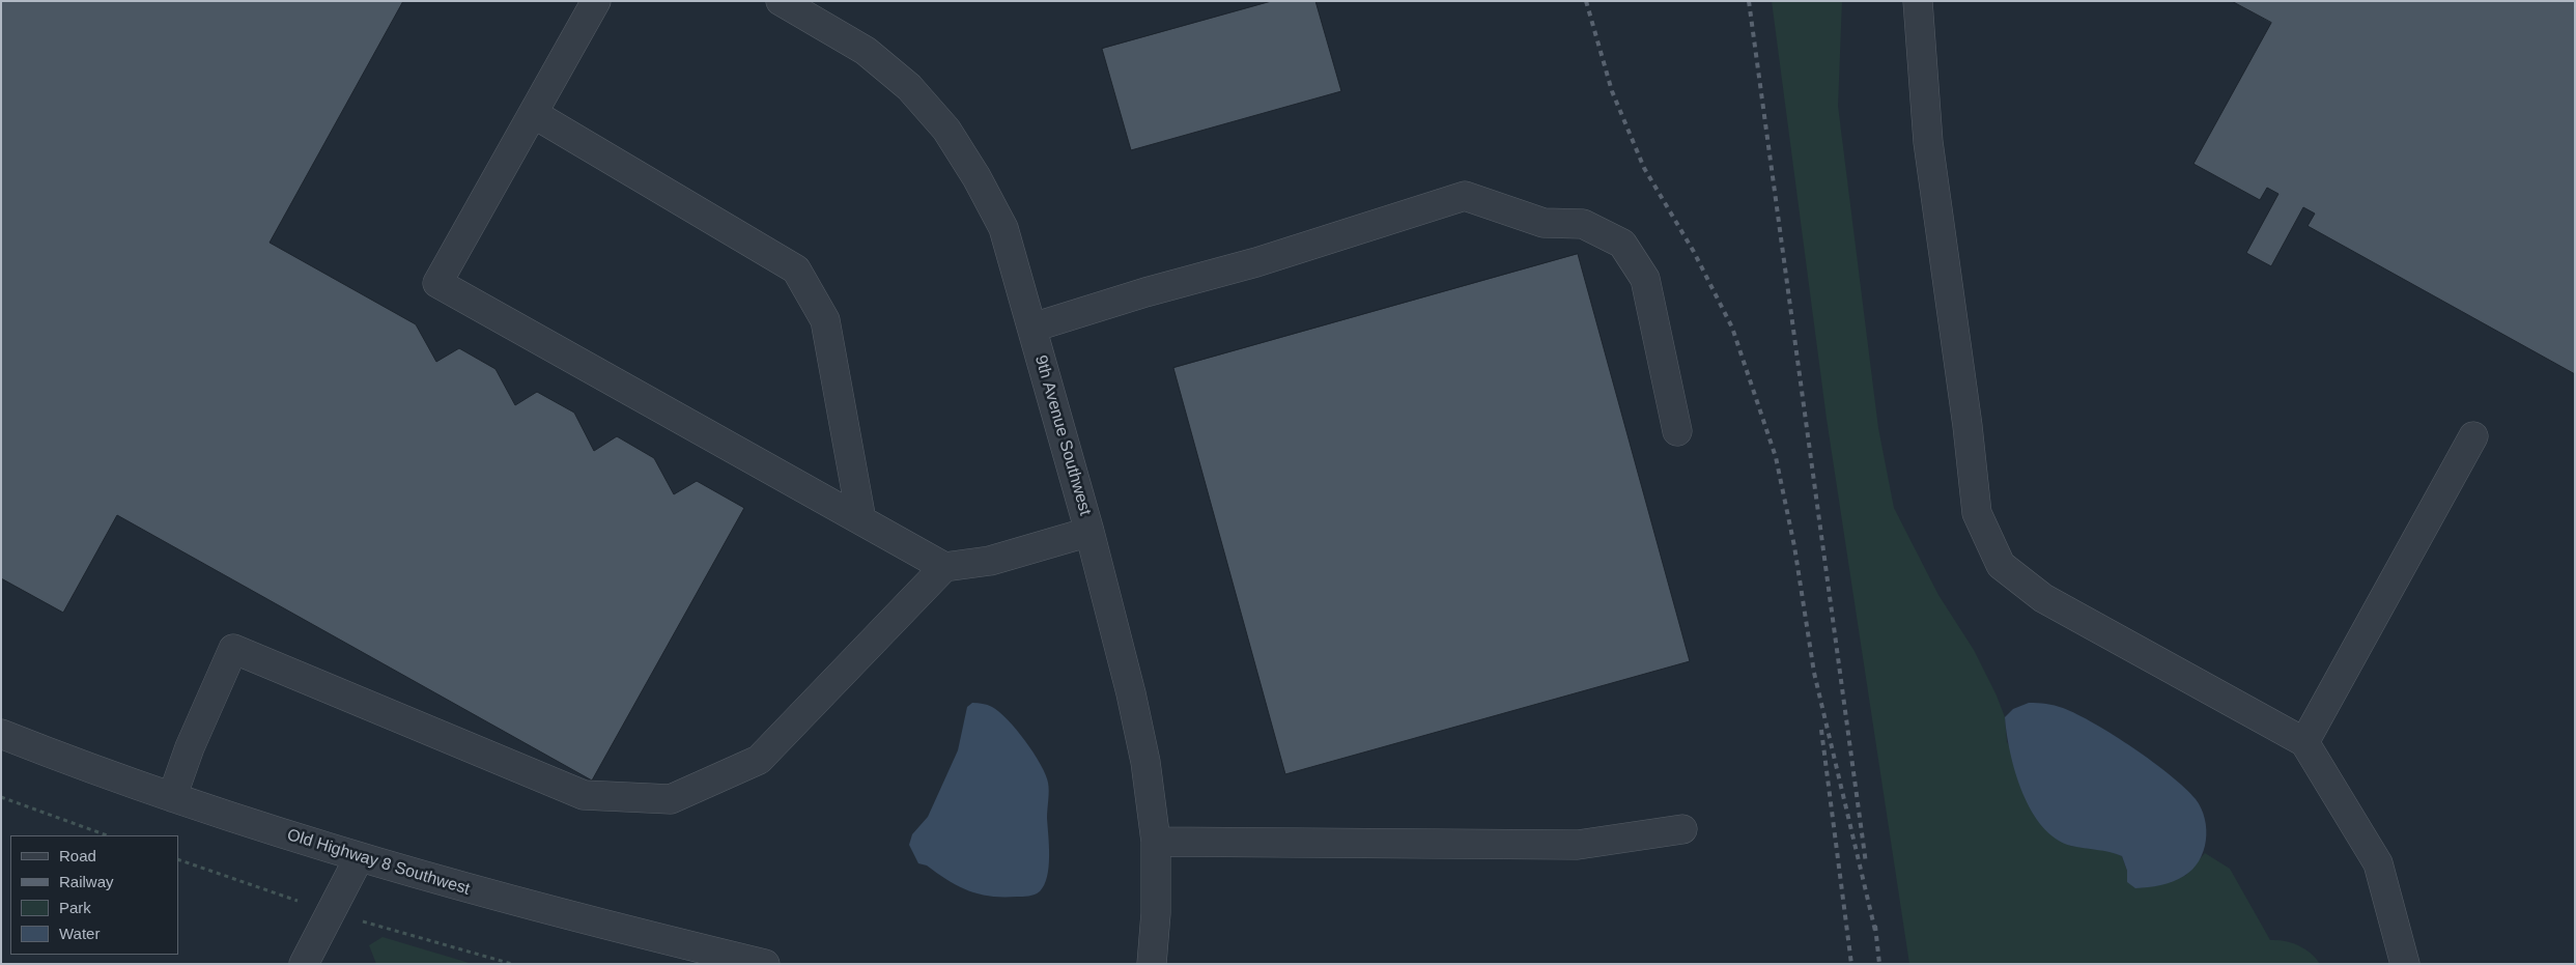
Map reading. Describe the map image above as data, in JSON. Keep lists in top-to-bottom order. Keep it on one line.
{"streets":{"street":["9th Avenue Southwest","Old Highway 8 Southwest"]},"legend":["Road","Railway","Park","Water"]}
